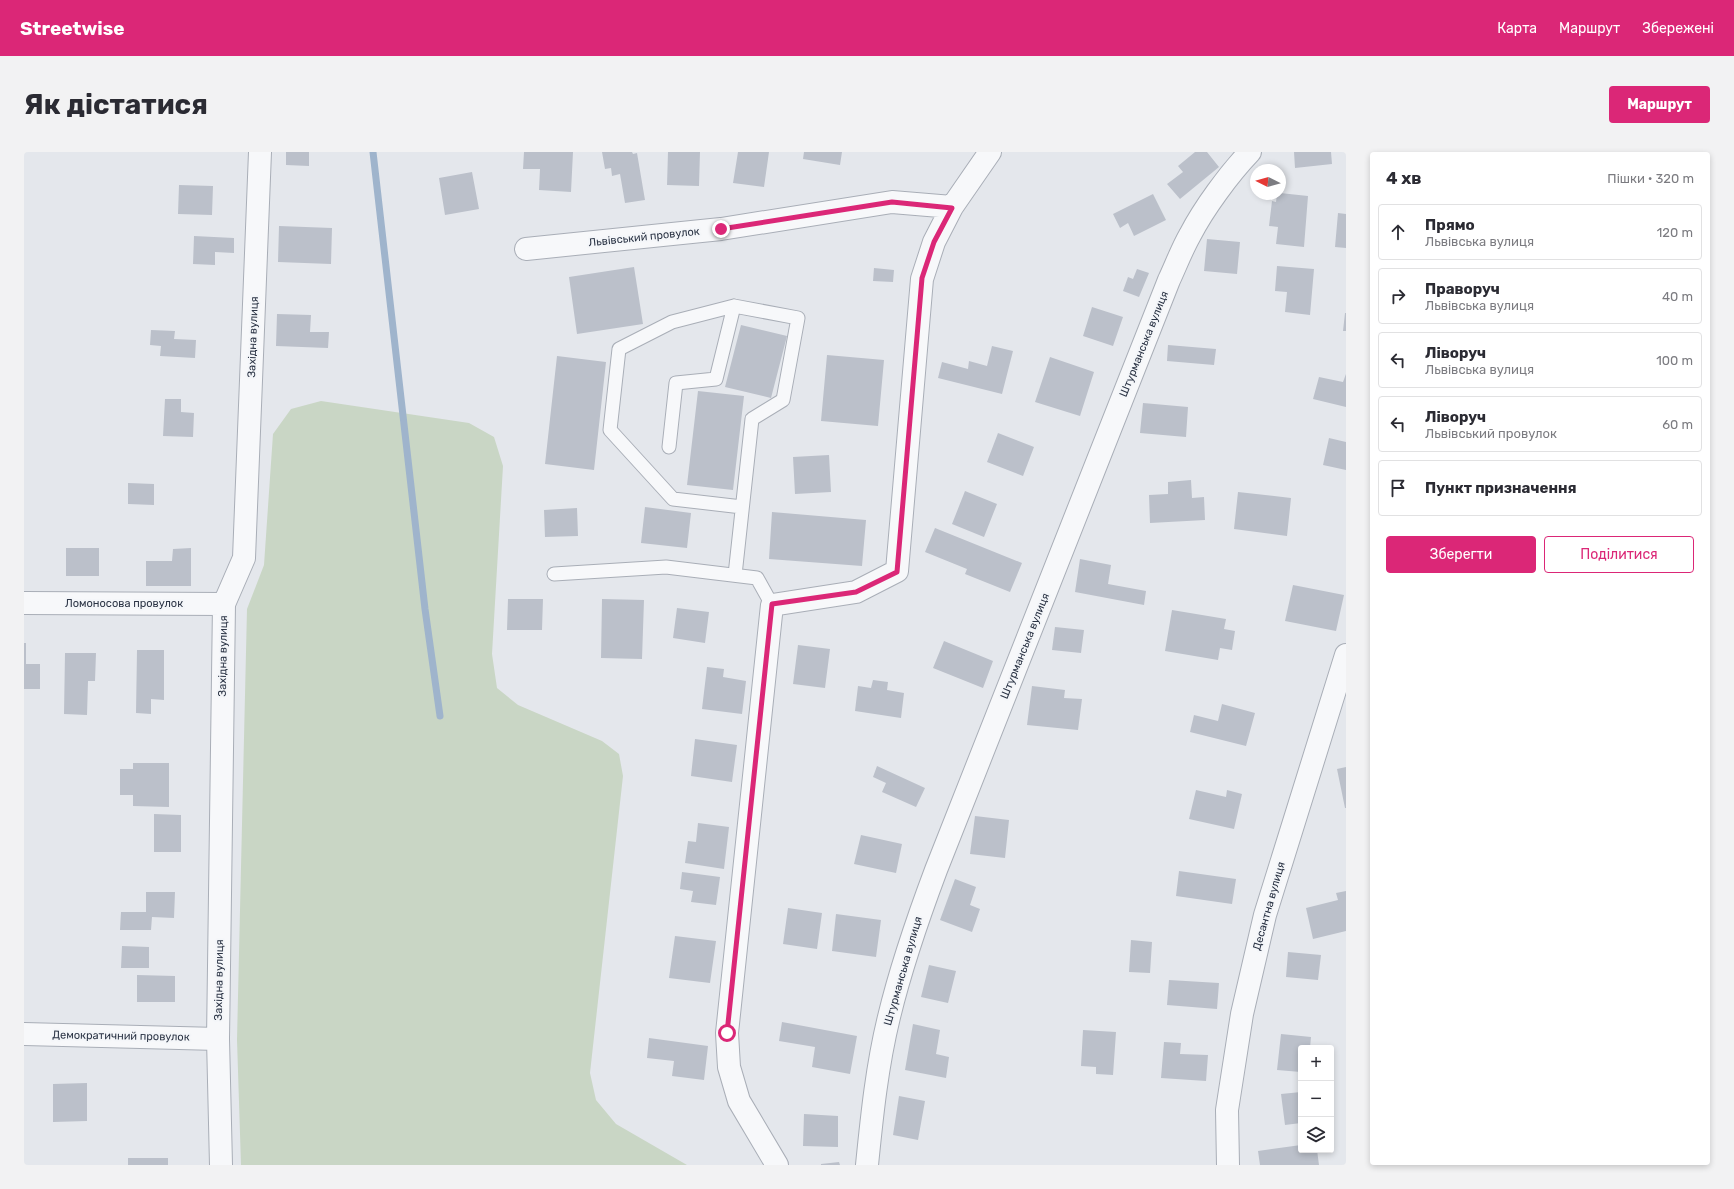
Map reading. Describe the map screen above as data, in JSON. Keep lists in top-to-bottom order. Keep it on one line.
{"streets":{"street":["Львівський провулок","Західна вулиця","Штурманська вулиця","Ломоносова провулок","Десантна вулиця","Демократичний провулок"]},"crossings":[["Західна вулиця","Ломоносова провулок"],["Західна вулиця","Демократичний провулок"]],"north":"left","page":{"header":"Streetwise","nav":["Карта","Маршрут","Збережені"],"buttons":["Маршрут",["Зберегти","Поділитися"]],"title":"Як дістатися","heading":["4 хв","Пішки · 320 m"],"list":[["Прямо","Львівська вулиця","120 m"],["Праворуч","Львівська вулиця","40 m"],["Ліворуч","Львівська вулиця","100 m"],["Ліворуч","Львівський провулок","60 m"],"Пункт призначення"],"map_buttons":["+","−"]}}
